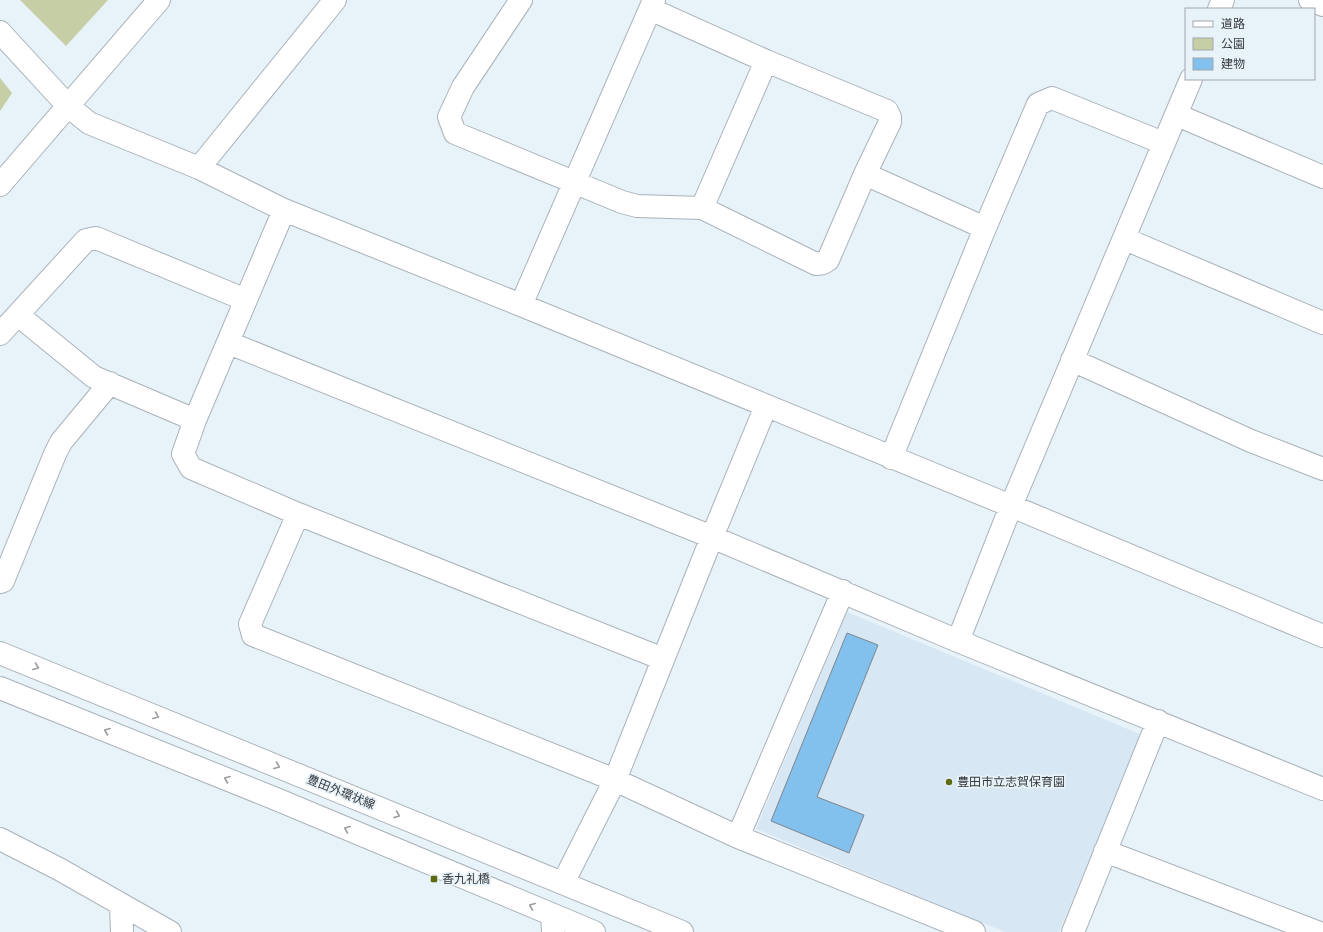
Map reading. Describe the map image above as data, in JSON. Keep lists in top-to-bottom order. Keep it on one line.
{"streets":{"street":["豊田外環状線"]},"places":{"other":["豊田市立志賀保育園"],"transit":["香九礼橋"]},"legend":["道路","公園","建物"]}
